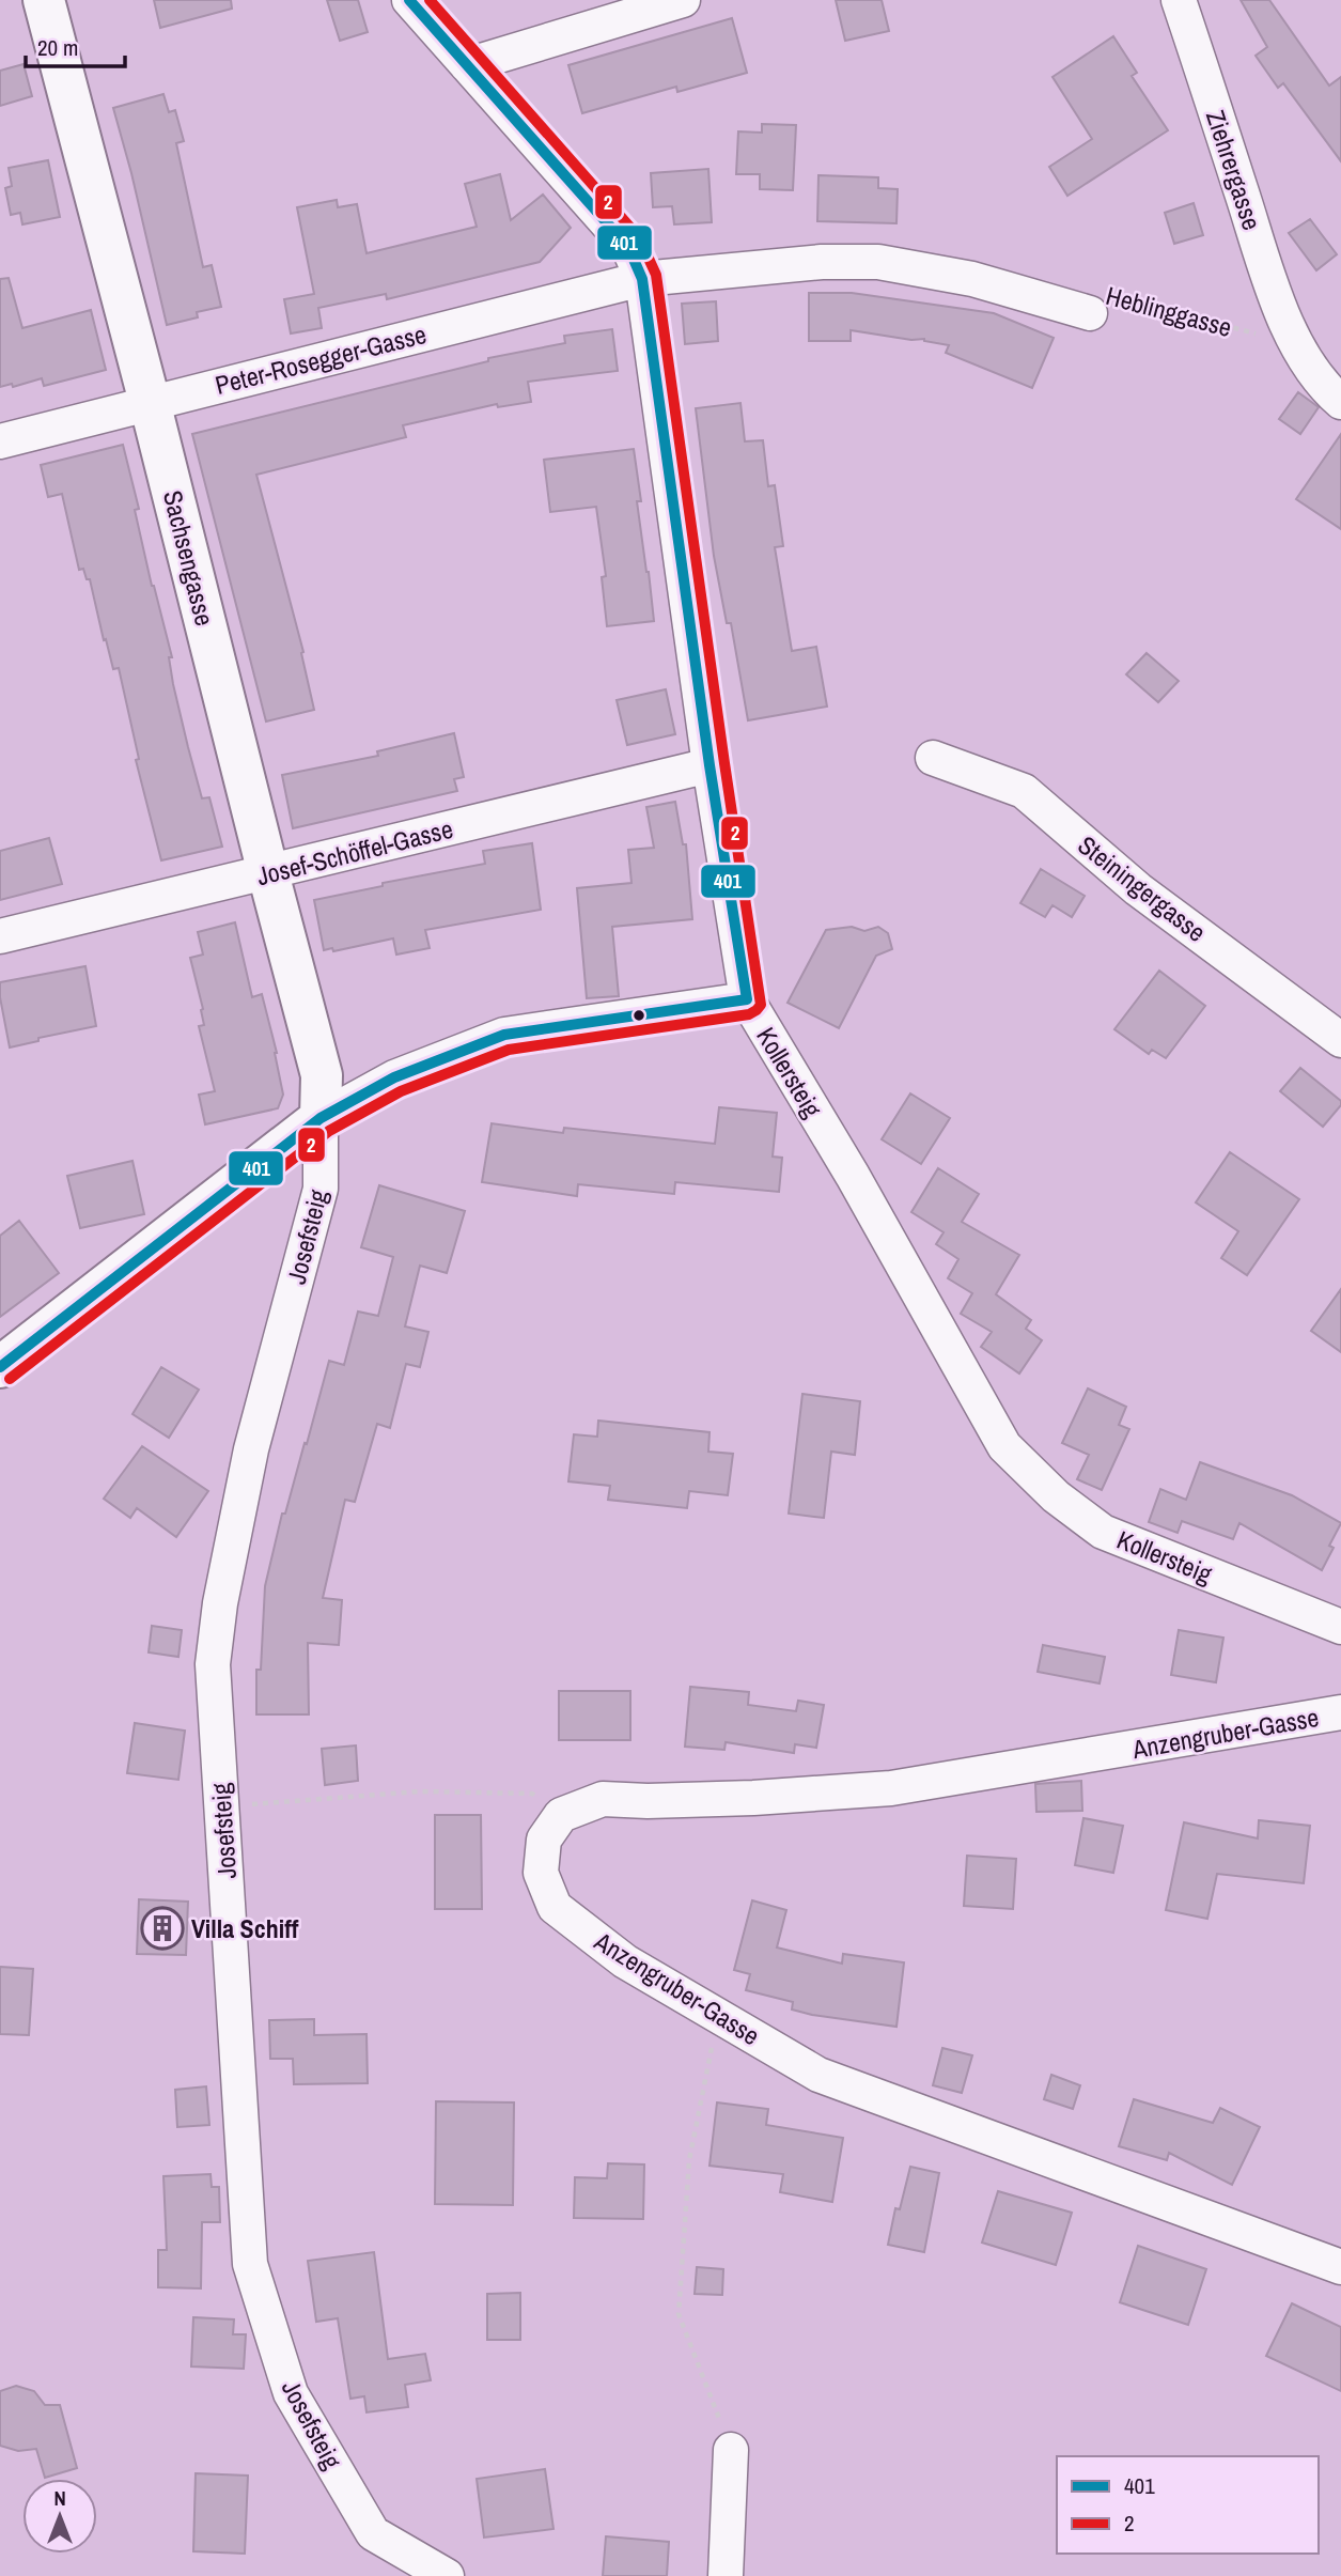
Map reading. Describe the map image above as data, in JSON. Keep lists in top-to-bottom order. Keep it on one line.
{"streets":{"street":["Ziehrergasse","Heblinggasse","Peter-Rosegger-Gasse","Sachsengasse","Josef-Schöffel-Gasse","Steiningergasse","Kollersteig","Josefsteig","Anzengruber-Gasse"]},"crossings":[["Ziehrergasse","Heblinggasse"],["Heblinggasse","Peter-Rosegger-Gasse"],["Heblinggasse","Kollersteig"],["Peter-Rosegger-Gasse","Sachsengasse"],["Peter-Rosegger-Gasse","Kollersteig"],["Sachsengasse","Josef-Schöffel-Gasse"],["Sachsengasse","Josefsteig"],["Josef-Schöffel-Gasse","Kollersteig"]],"places":{"building":["Villa Schiff"]},"lines":["transit line 401","transit line 2"],"legend":["401","2"],"scale_bar":"20 m","north":"top"}
